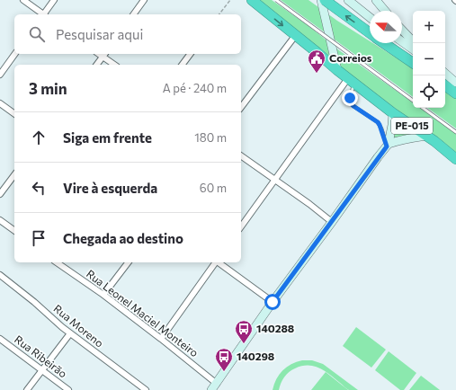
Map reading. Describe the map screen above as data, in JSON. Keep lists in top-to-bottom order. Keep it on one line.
{"streets":{"highway":["PE-015"],"street":["Rua Leonel Maciel Monteiro","Rua Moreno","Rua Ribeirão"]},"places":{"public building":["Correios"],"bus stop":["140288","140298"]},"north":"left","page":{"map_buttons":["+","−"],"search":"Pesquisar aqui","heading":["3 min","A pé · 240 m"],"list":[["Siga em frente","180 m"],["Vire à esquerda","60 m"],"Chegada ao destino"]}}
